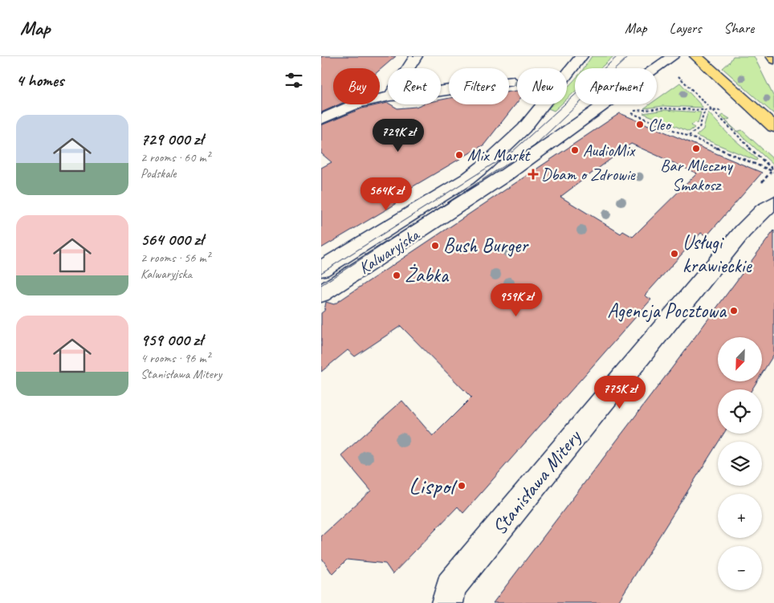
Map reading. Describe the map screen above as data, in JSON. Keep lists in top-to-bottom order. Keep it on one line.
{"streets":{"street":["Kalwaryjska","Stanisława Mitery"]},"places":{"other":["Cleo","Bar Mleczny Smakosz","AudioMix","Mix Markt","Bush Burger","Usługi krawieckie","Żabka","Agencja Pocztowa","Lispol"],"health":["Dbam o Zdrowie"]},"north":"bottom left","page":{"header":"Map","nav":["Map","Layers","Share"],"heading":"4 homes","chip":["Buy","Rent","Filters","New","Apartment"],"list":[{"name":"729 000 zł","note":"2 rooms · 60 m² · Podskale"},{"name":"564 000 zł","note":"2 rooms · 56 m² · Kalwaryjska"},{"name":"959 000 zł","note":"4 rooms · 96 m² · Stanisława Mitery"}],"price":["729K zł","564K zł","959K zł","775K zł"],"map_buttons":["+","−"]}}
